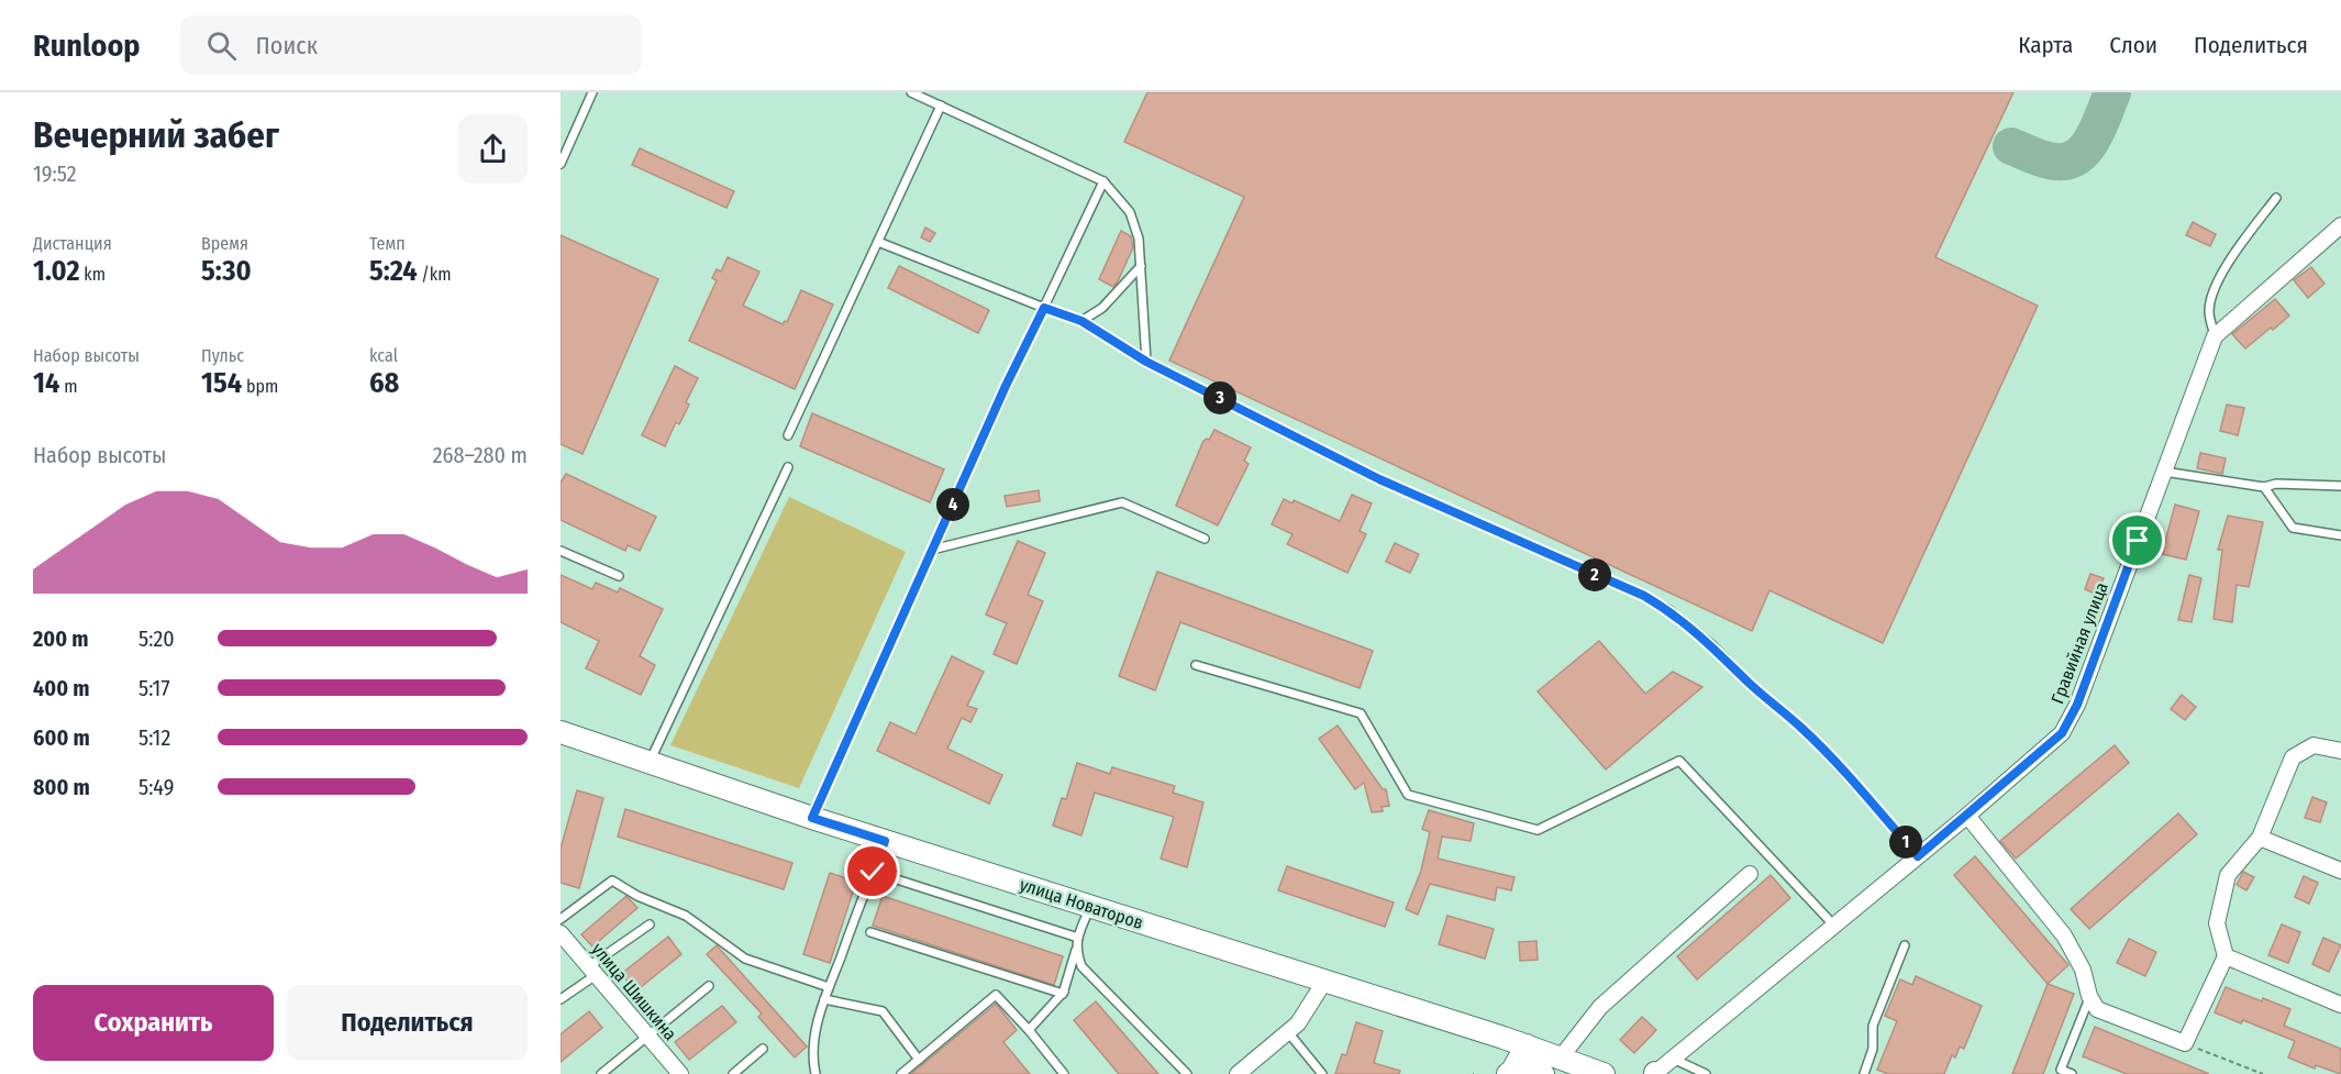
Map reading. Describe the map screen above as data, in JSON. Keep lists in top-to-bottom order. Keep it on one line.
{"streets":{"main road":["улица Новаторов"],"street":["Гравийная улица","улица Шишкина"]},"page":{"header":"Runloop","search":"Поиск","nav":["Карта","Слои","Поделиться"],"heading":["Вечерний забег","19:52"],"stats":[["Дистанция","1.02 km"],["Время","5:30"],["Темп","5:24 /km"],["Набор высоты","14 m"],["Пульс","154 bpm"],["kcal","68"]],"pins":["3","4","2","1"],"chart":["Набор высоты","268–280 m"],"list":[{"name":"200 m","note":"5:20"},{"name":"400 m","note":"5:17"},{"name":"600 m","note":"5:12"},{"name":"800 m","note":"5:49"}],"buttons":["Сохранить","Поделиться"]}}
